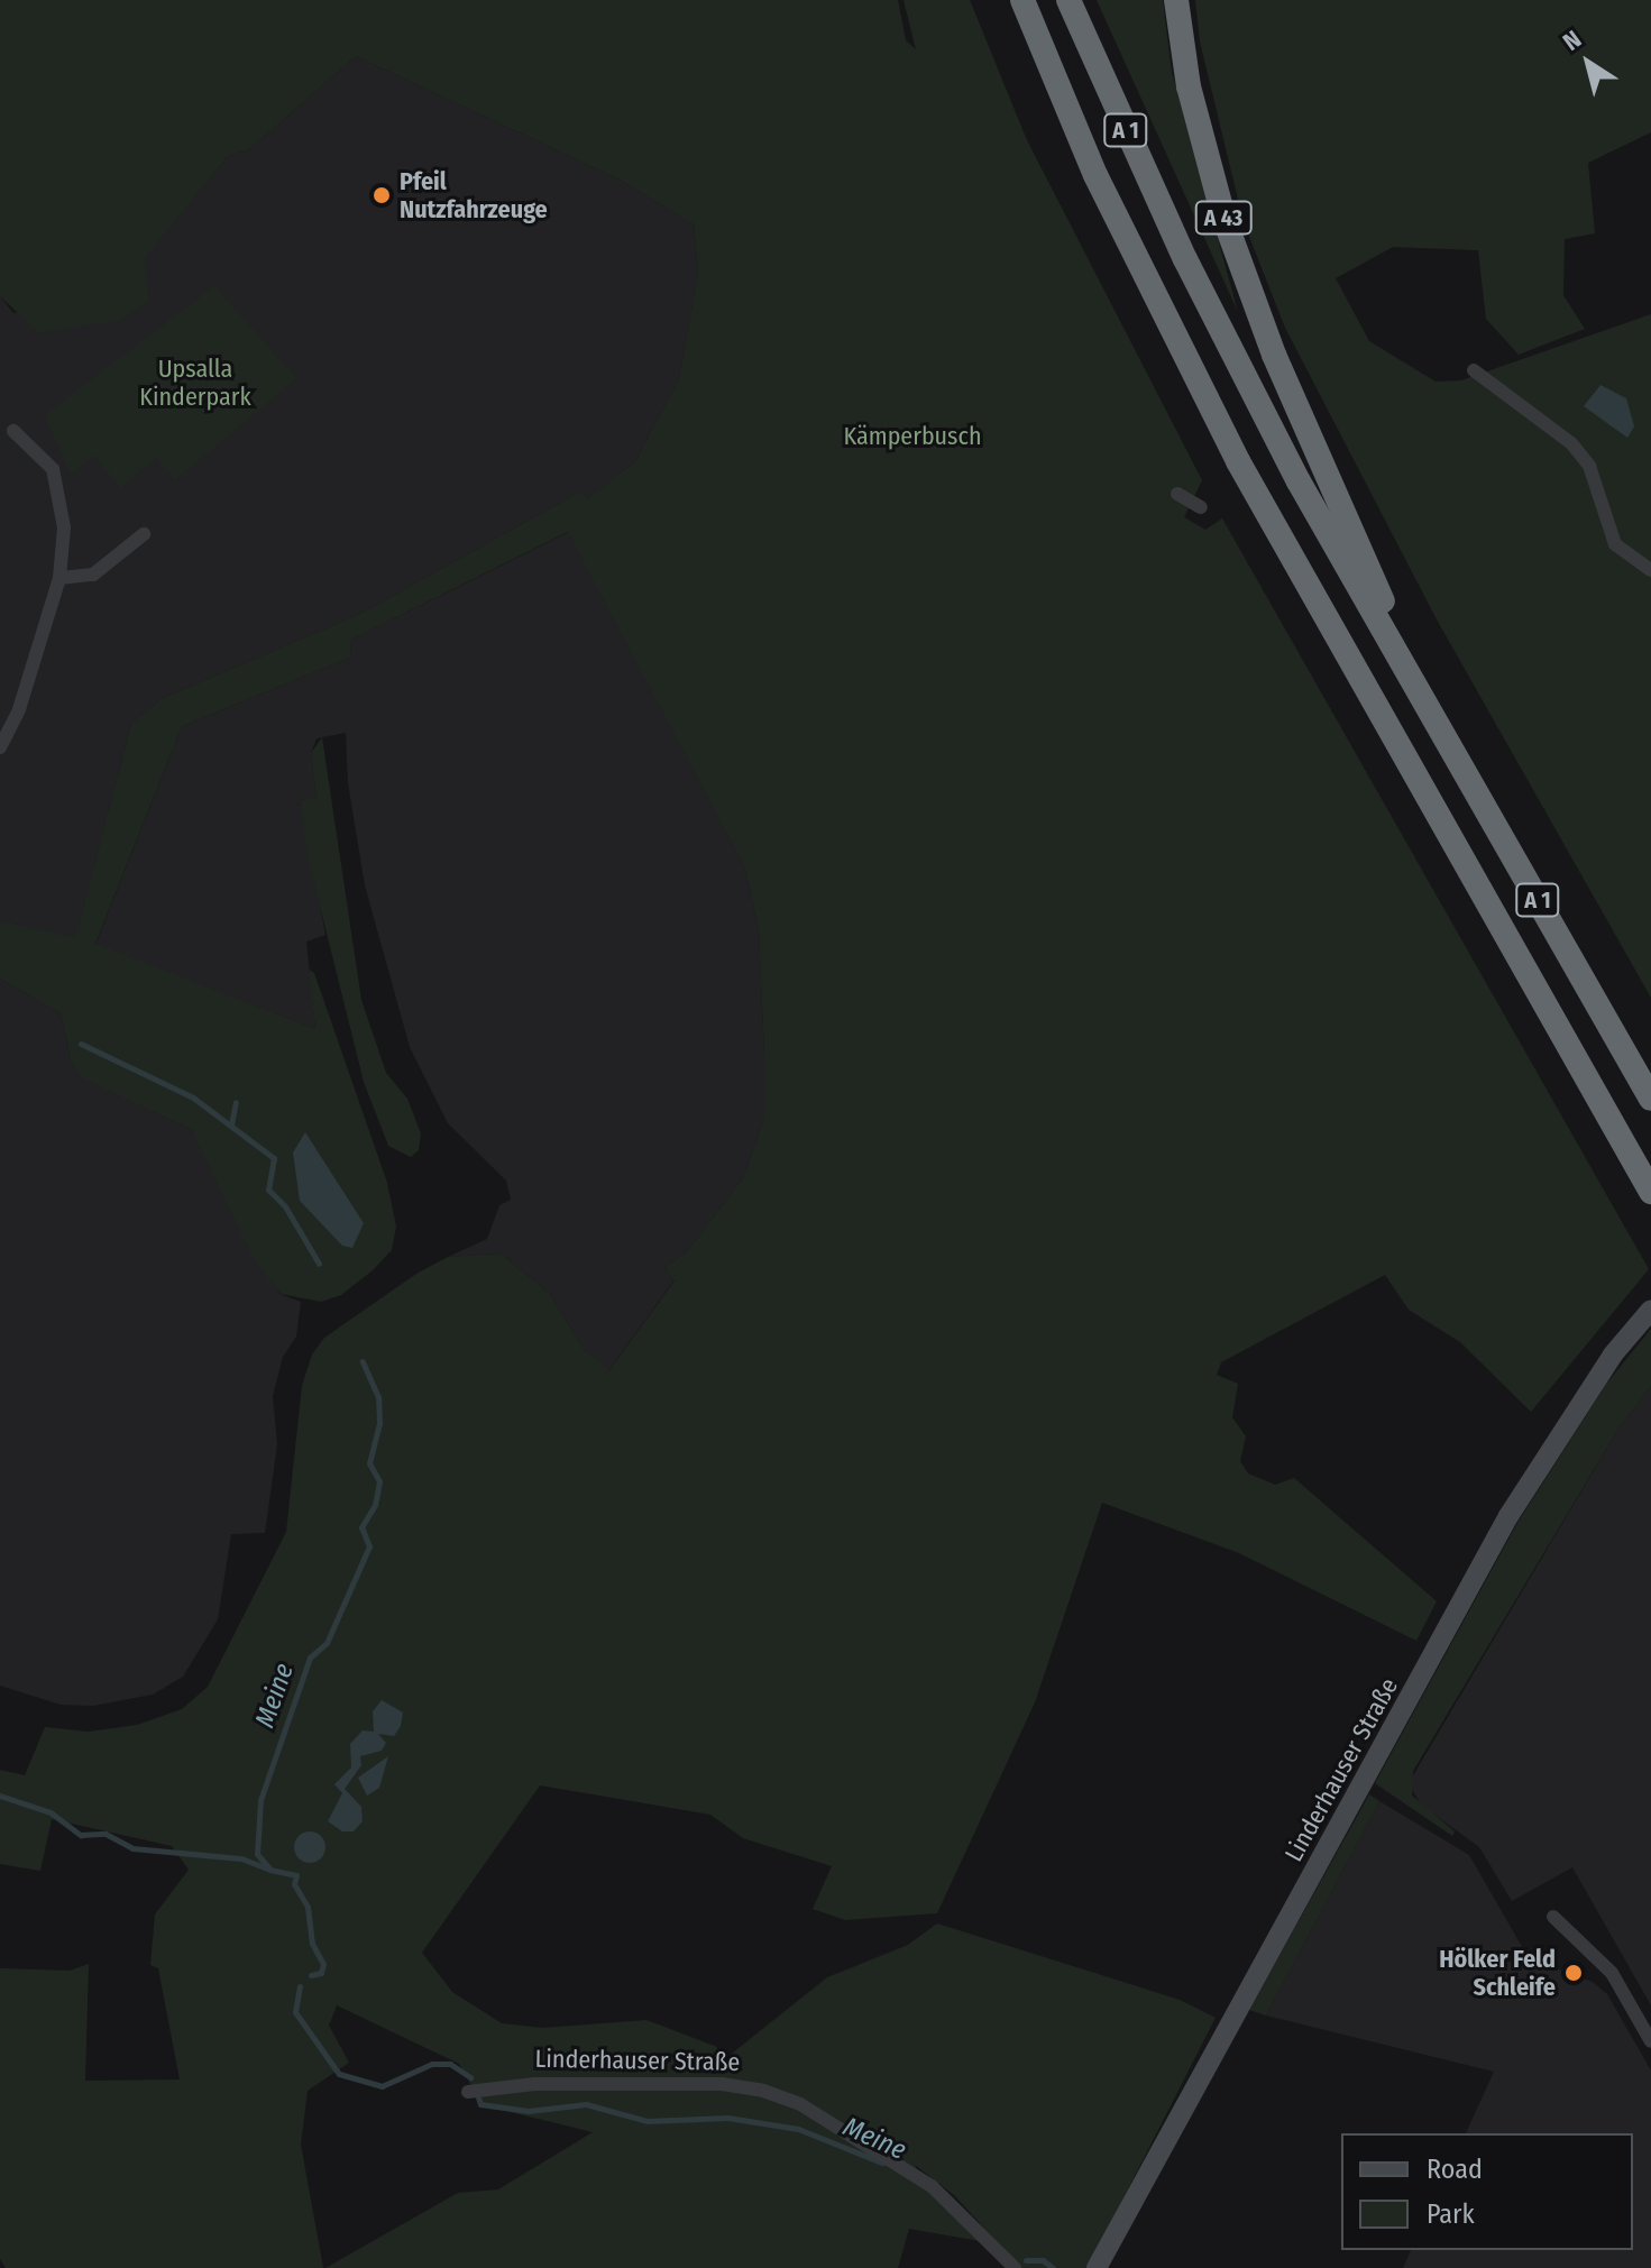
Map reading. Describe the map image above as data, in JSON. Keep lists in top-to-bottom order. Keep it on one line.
{"streets":{"highway":["A 1","A 43"],"main road":["Linderhauser Straße"]},"crossings":[["A 1","A 43"]],"water":["Meine"],"parks":["Upsalla Kinderpark","Kämperbusch"],"places":["Pfeil Nutzfahrzeuge","Hölker Feld Schleife"],"legend":["Road","Park"],"north":"top left"}
